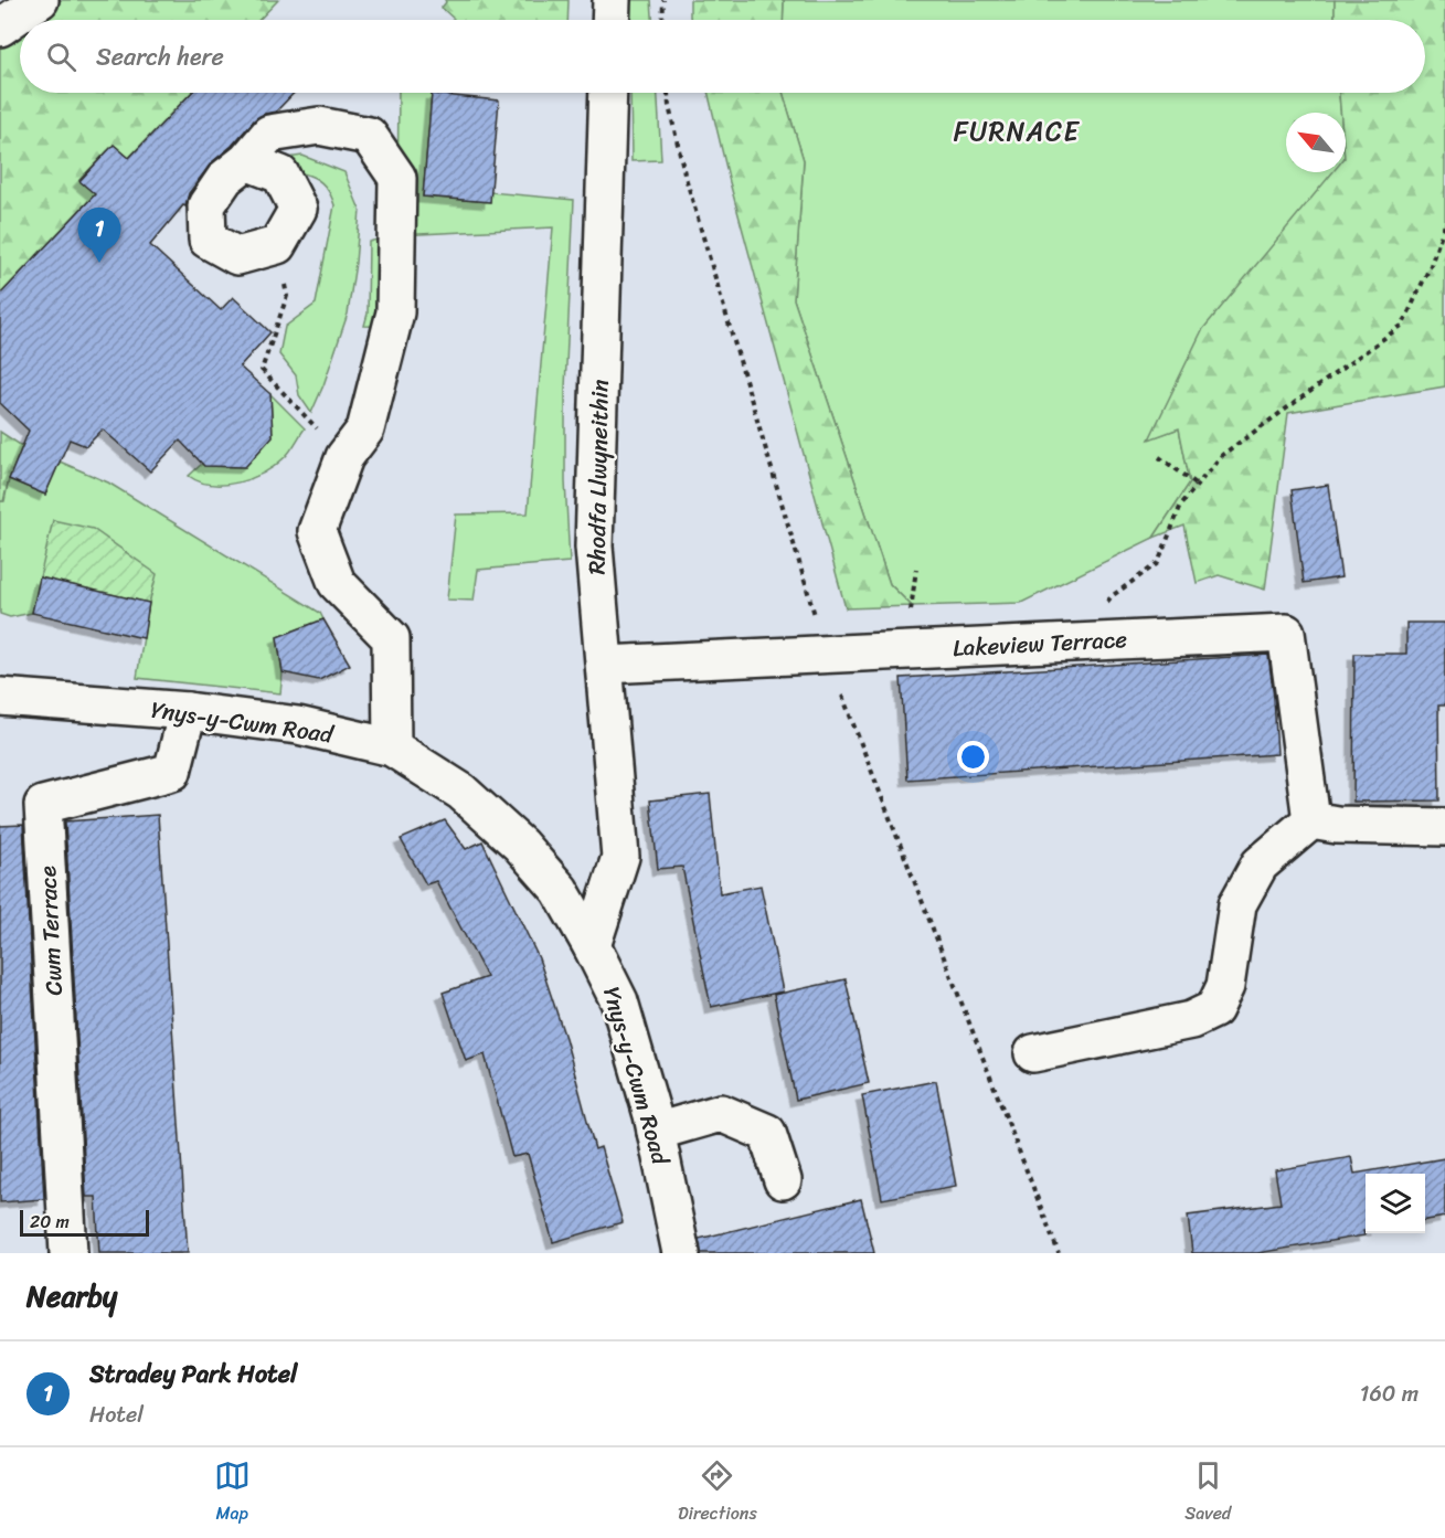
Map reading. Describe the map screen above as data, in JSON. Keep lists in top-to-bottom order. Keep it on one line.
{"streets":{"street":["Rhodfa Llwyneithin","Lakeview Terrace","Ynys-y-Cwm Road","Cwm Terrace"]},"crossings":[["Rhodfa Llwyneithin","Lakeview Terrace"],["Rhodfa Llwyneithin","Ynys-y-Cwm Road"],["Ynys-y-Cwm Road","Cwm Terrace"]],"districts":["FURNACE"],"scale_bar":"20 m","north":"top left","page":{"search":"Search here","pins":"1","scale":"20 m","heading":"Nearby","list":[{"mark":"1","name":"Stradey Park Hotel","note":"Hotel","value":"160 m"}],"nav":["Map","Directions","Saved"]}}
